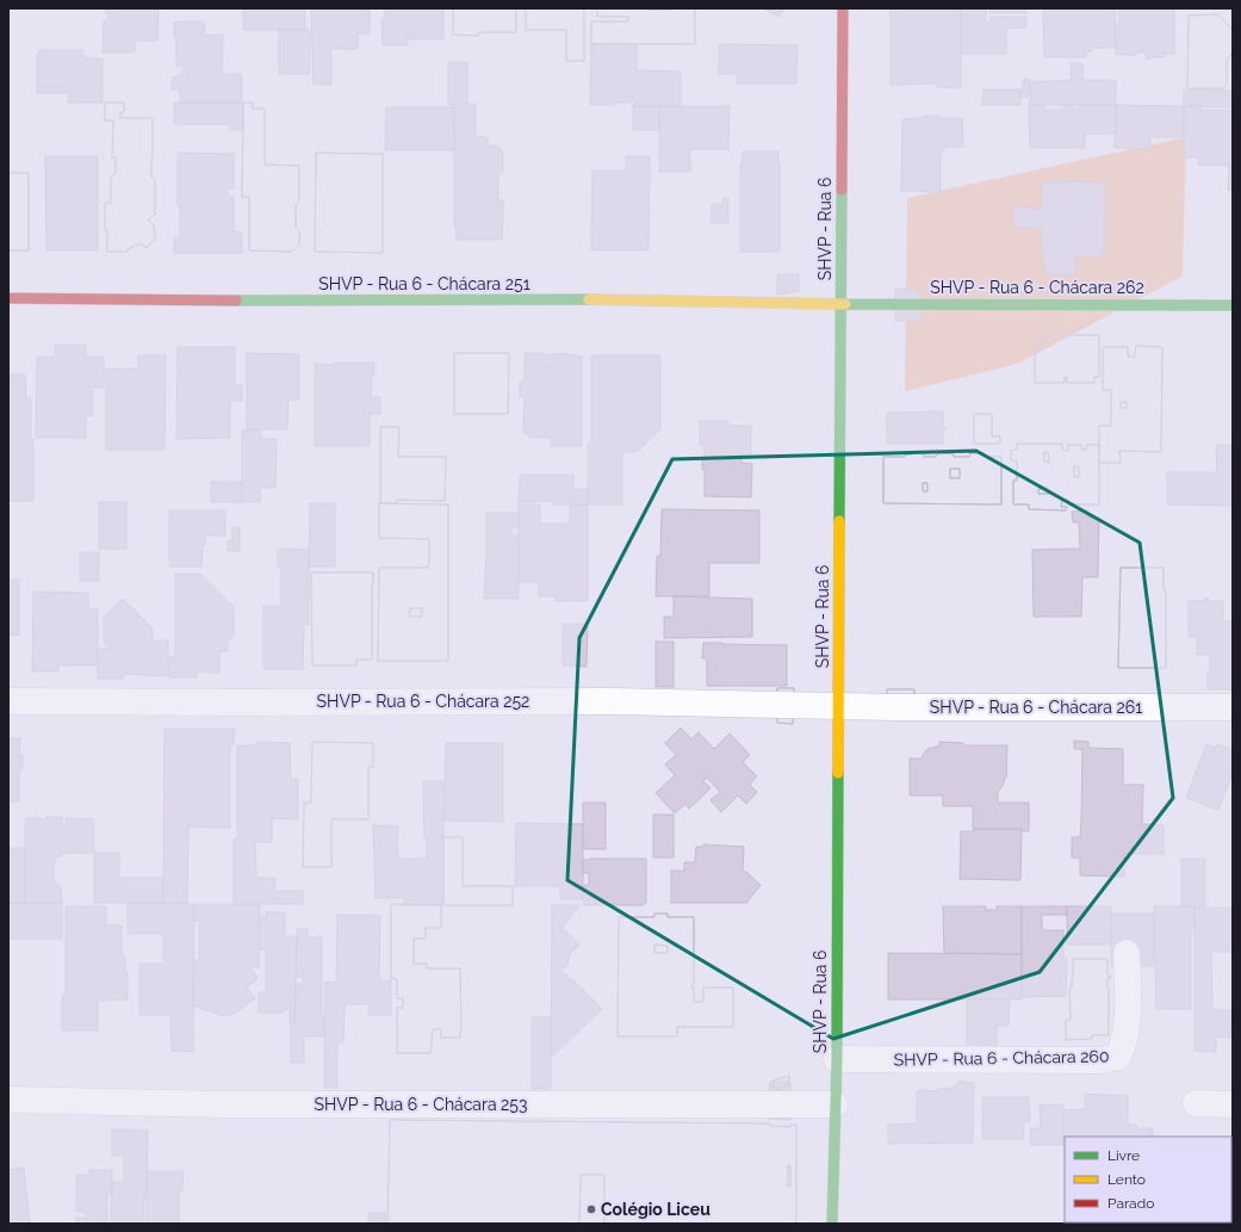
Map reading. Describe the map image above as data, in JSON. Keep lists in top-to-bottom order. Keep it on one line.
{"streets":{"street":["SHVP - Rua 6","SHVP - Rua 6 - Chácara 251","SHVP - Rua 6 - Chácara 262","SHVP - Rua 6 - Chácara 252","SHVP - Rua 6 - Chácara 261","SHVP - Rua 6 - Chácara 260","SHVP - Rua 6 - Chácara 253"]},"crossings":[["SHVP - Rua 6","SHVP - Rua 6 - Chácara 251"],["SHVP - Rua 6","SHVP - Rua 6 - Chácara 262"],["SHVP - Rua 6","SHVP - Rua 6 - Chácara 252"],["SHVP - Rua 6","SHVP - Rua 6 - Chácara 261"],["SHVP - Rua 6","SHVP - Rua 6 - Chácara 260"],["SHVP - Rua 6","SHVP - Rua 6 - Chácara 253"],["SHVP - Rua 6 - Chácara 251","SHVP - Rua 6 - Chácara 262"],["SHVP - Rua 6 - Chácara 252","SHVP - Rua 6 - Chácara 261"]],"places":["Colégio Liceu"],"legend":["Livre","Lento","Parado"]}
